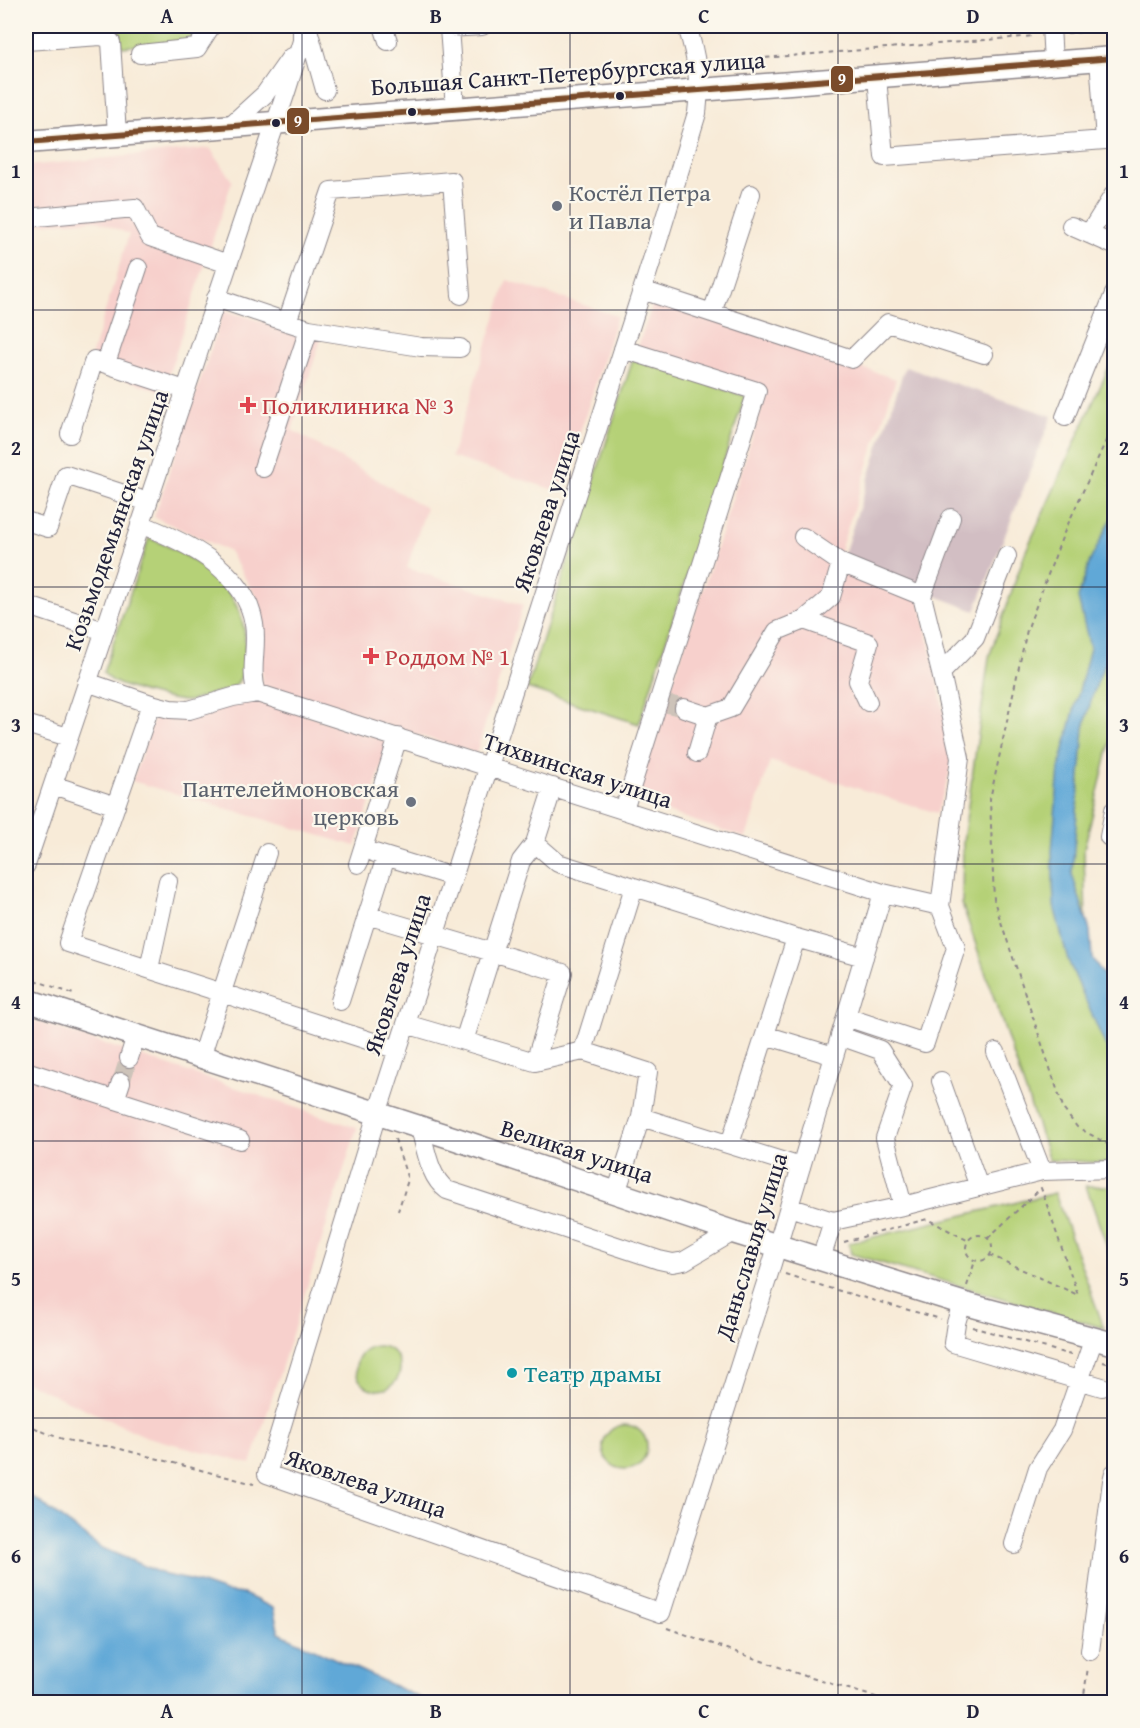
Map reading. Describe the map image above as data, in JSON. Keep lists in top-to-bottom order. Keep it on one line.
{"streets":{"main road":["Большая Санкт-Петербургская улица","Великая улица"],"street":["Яковлева улица","Козьмодемьянская улица","Тихвинская улица","Даньславля улица"]},"crossings":[["Большая Санкт-Петербургская улица","Яковлева улица"],["Большая Санкт-Петербургская улица","Козьмодемьянская улица"],["Яковлева улица","Тихвинская улица"],["Яковлева улица","Великая улица"],["Яковлева улица","Даньславля улица"],["Козьмодемьянская улица","Тихвинская улица"],["Тихвинская улица","Даньславля улица"],["Великая улица","Даньславля улица"]],"places":{"other":["Костёл Петра и Павла","Пантелеймоновская церковь","Театр драмы"],"health":["Поликлиника № 3","Роддом № 1"]},"lines":["transit line 9"],"grid":{"columns":["A","B","C","D"],"rows":["1","2","3","4","5","6"]}}
